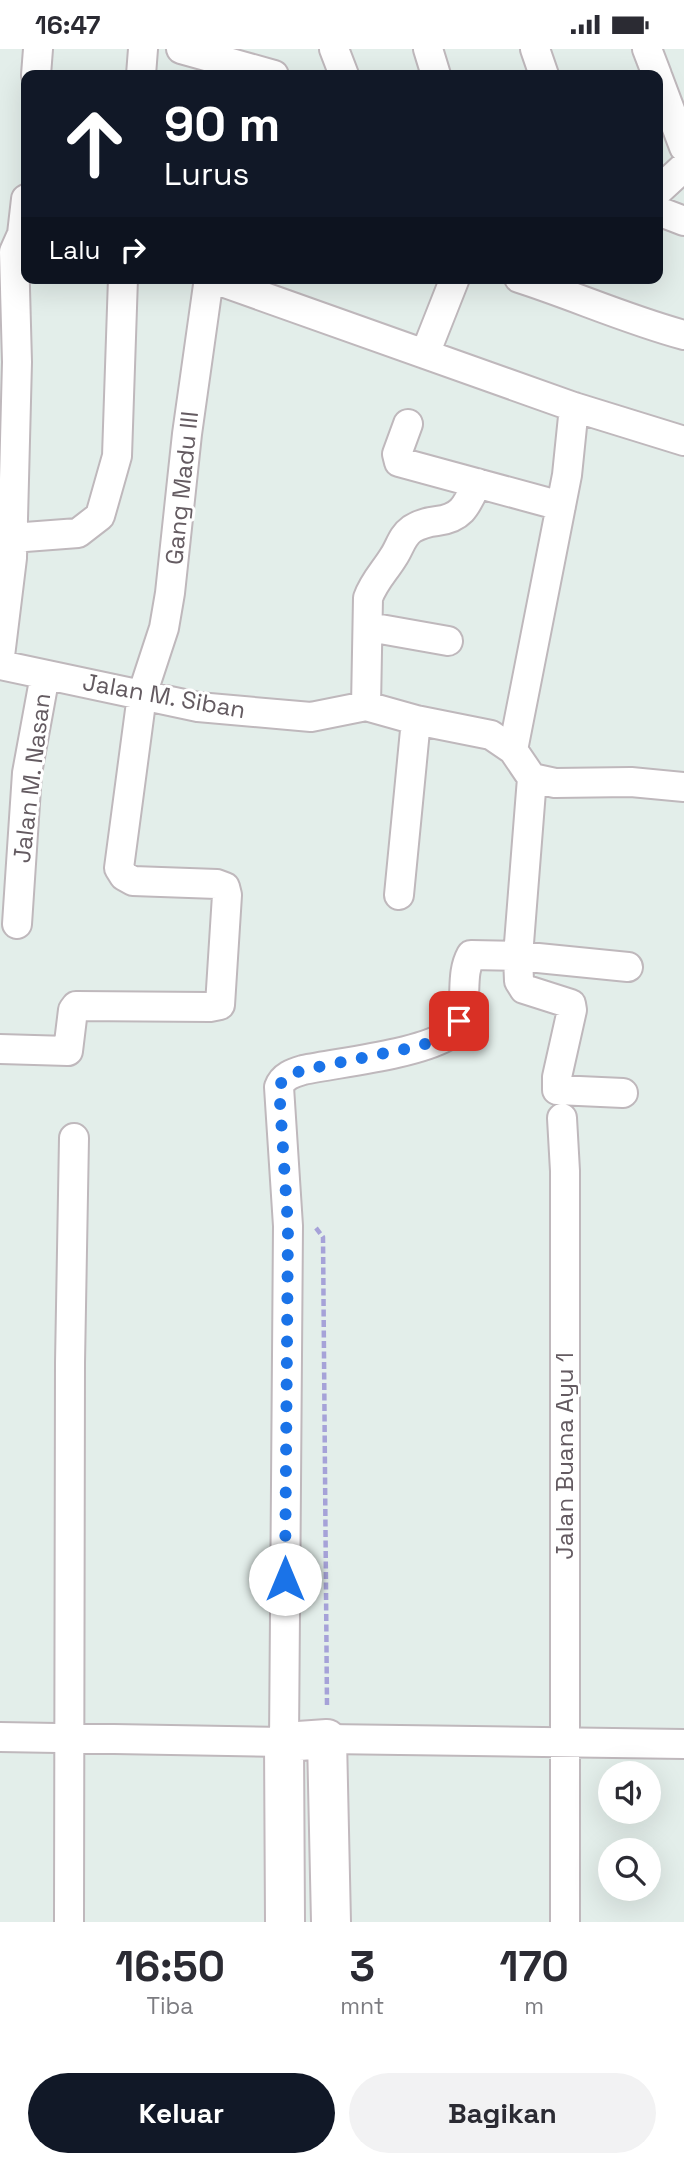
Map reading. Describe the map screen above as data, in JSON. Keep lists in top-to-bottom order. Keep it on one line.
{"streets":{"street":["Gang Madu III","Jalan M. Siban","Jalan M. Nasan","Jalan Buana Ayu 1"]},"crossings":[["Gang Madu III","Jalan M. Siban"],["Jalan M. Siban","Jalan M. Nasan"]],"page":{"status":"16:47","turn":["90 m","Lurus"],"then":"Lalu","eta":["16:50","Tiba","3","mnt","170","m"],"buttons":["Keluar","Bagikan"]}}
